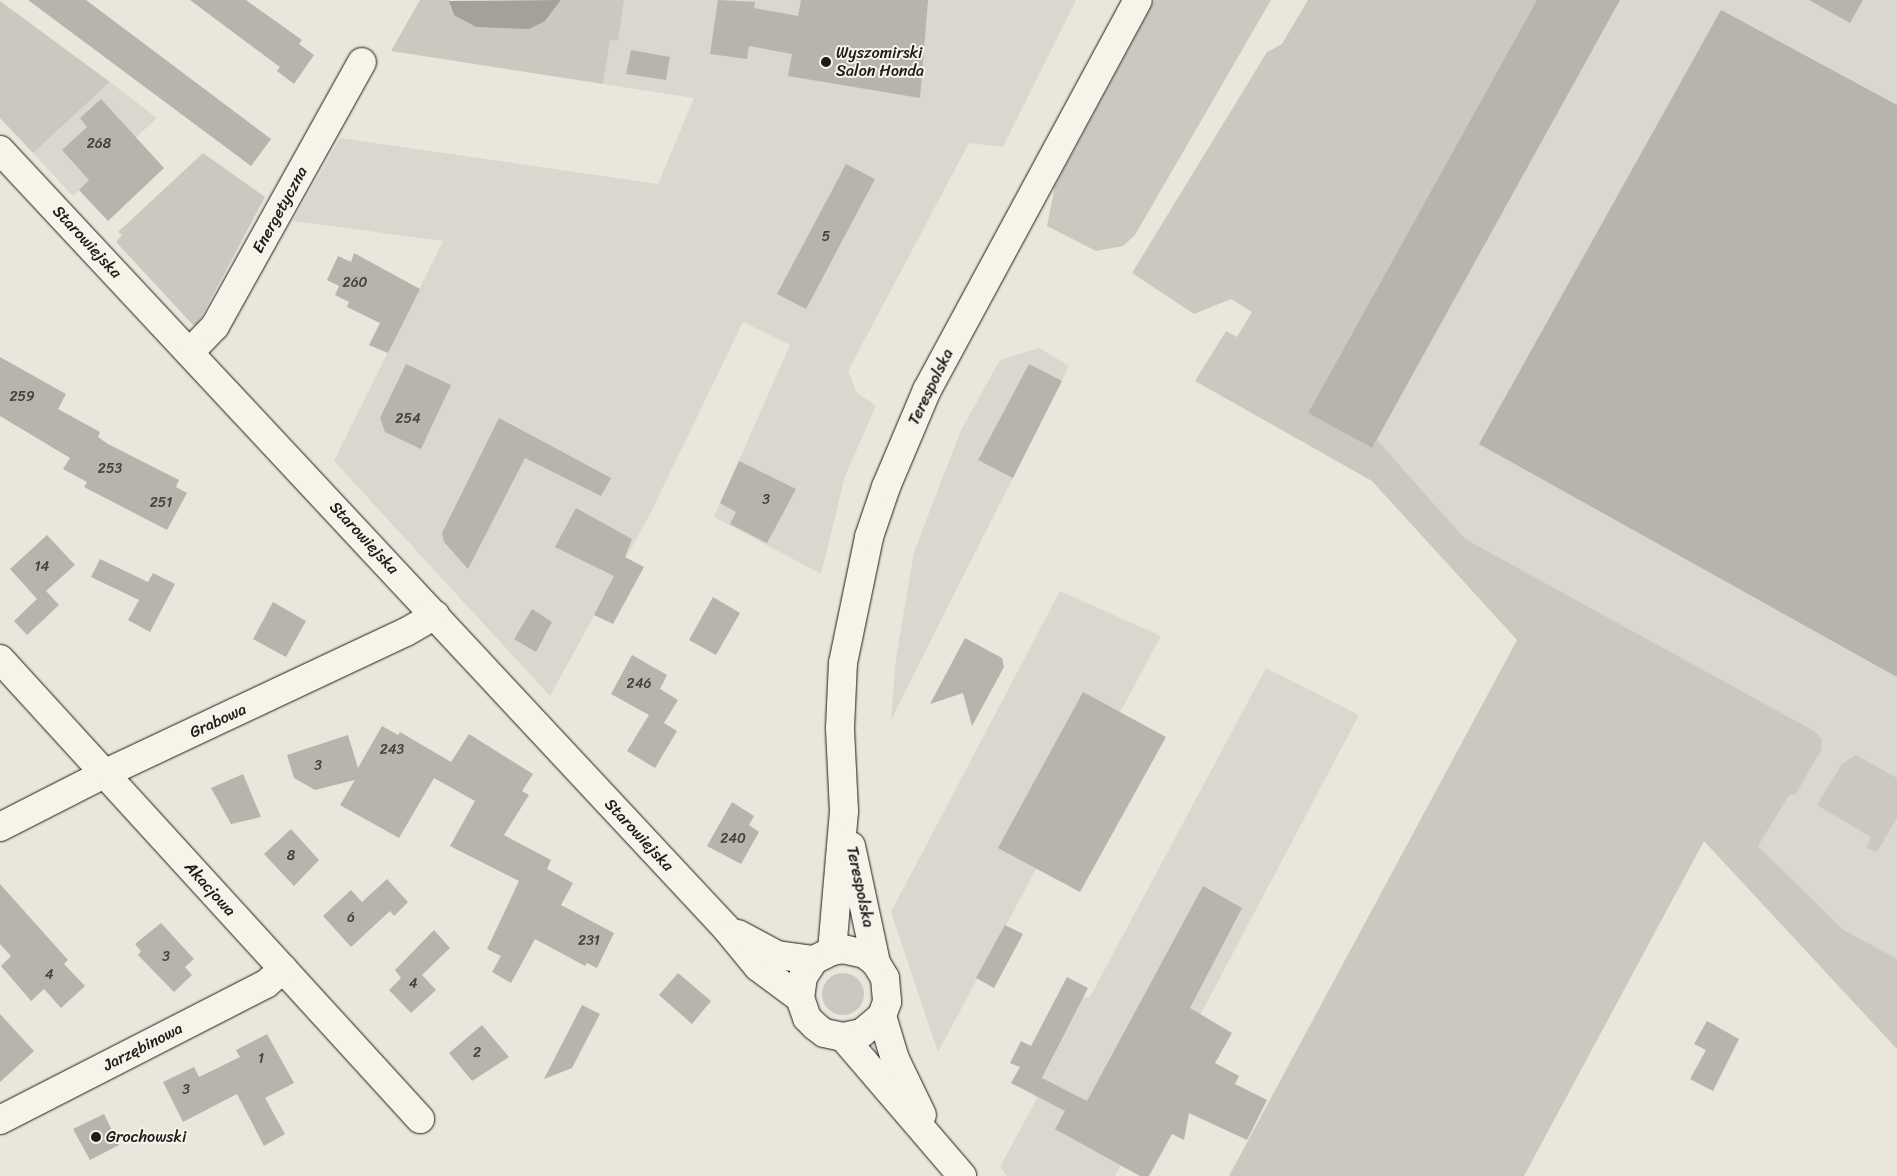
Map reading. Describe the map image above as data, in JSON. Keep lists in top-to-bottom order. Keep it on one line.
{"streets":{"street":["Energetyczna","Starowiejska","Terespolska","Grabowa","Akacjowa","Jarzębinowa"]},"crossings":[["Energetyczna","Starowiejska"],["Starowiejska","Terespolska"],["Starowiejska","Grabowa"],["Grabowa","Akacjowa"],["Akacjowa","Jarzębinowa"]],"places":["Wyszomirski Salon Honda","Grochowski"],"house_numbers":["268","5","260","259","254","253","3","251","14","246","243","3","240","8","6","231","3","4","4","2","1","3"]}
